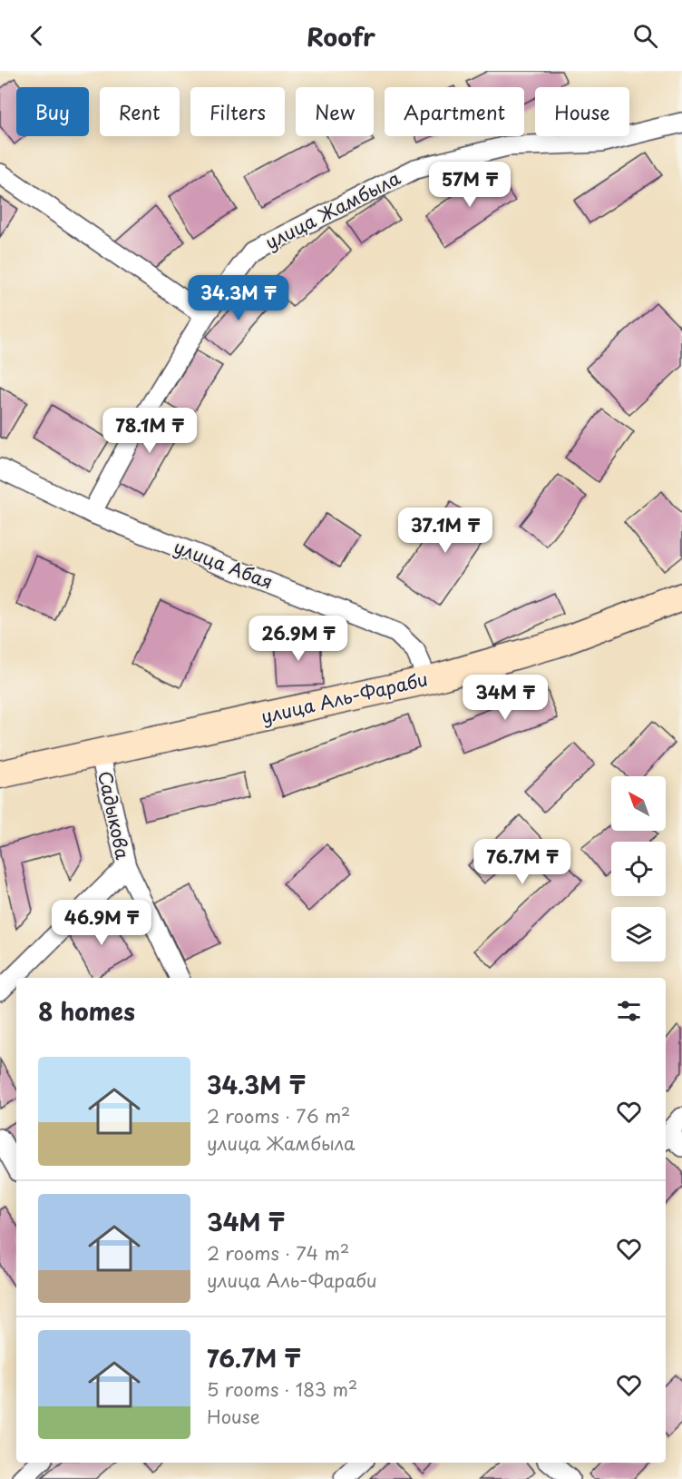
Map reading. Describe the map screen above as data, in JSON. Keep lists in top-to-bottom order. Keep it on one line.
{"streets":{"main road":["улица Аль-Фараби"],"street":["улица Жамбыла","улица Абая","Садыкова"]},"crossings":[["улица Жамбыла","улица Абая"],["улица Абая","улица Аль-Фараби"],["улица Аль-Фараби","Садыкова"]],"north":"top left","page":{"header":"Roofr","chip":["Buy","Rent","Filters","New","Apartment","House"],"price":["57M ₸","34.3M ₸","78.1M ₸","37.1M ₸","26.9M ₸","34M ₸","76.7M ₸","46.9M ₸"],"heading":"8 homes","list":[{"name":"34.3M ₸","note":"2 rooms · 76 m² · улица Жамбыла"},{"name":"34M ₸","note":"2 rooms · 74 m² · улица Аль-Фараби"},{"name":"76.7M ₸","note":"5 rooms · 183 m² · House"}]}}
